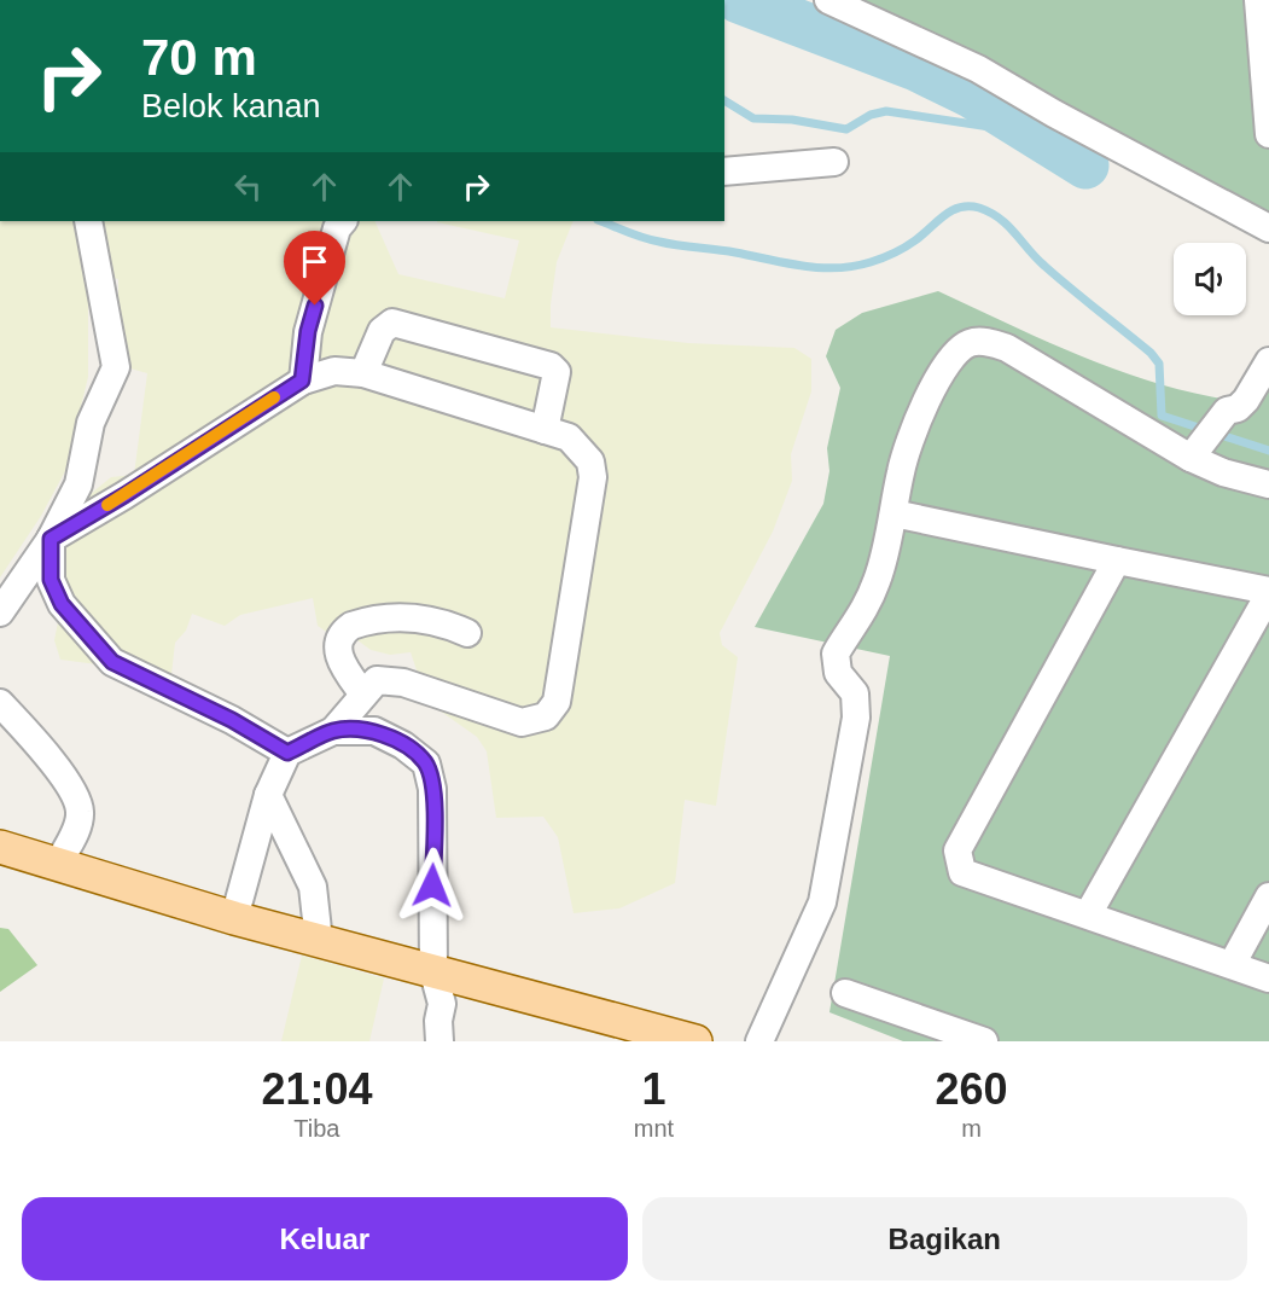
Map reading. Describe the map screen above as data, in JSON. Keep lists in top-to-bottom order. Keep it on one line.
{"page":{"turn":["70 m","Belok kanan"],"eta":["21:04","Tiba","1","mnt","260","m"],"buttons":["Keluar","Bagikan"]}}
